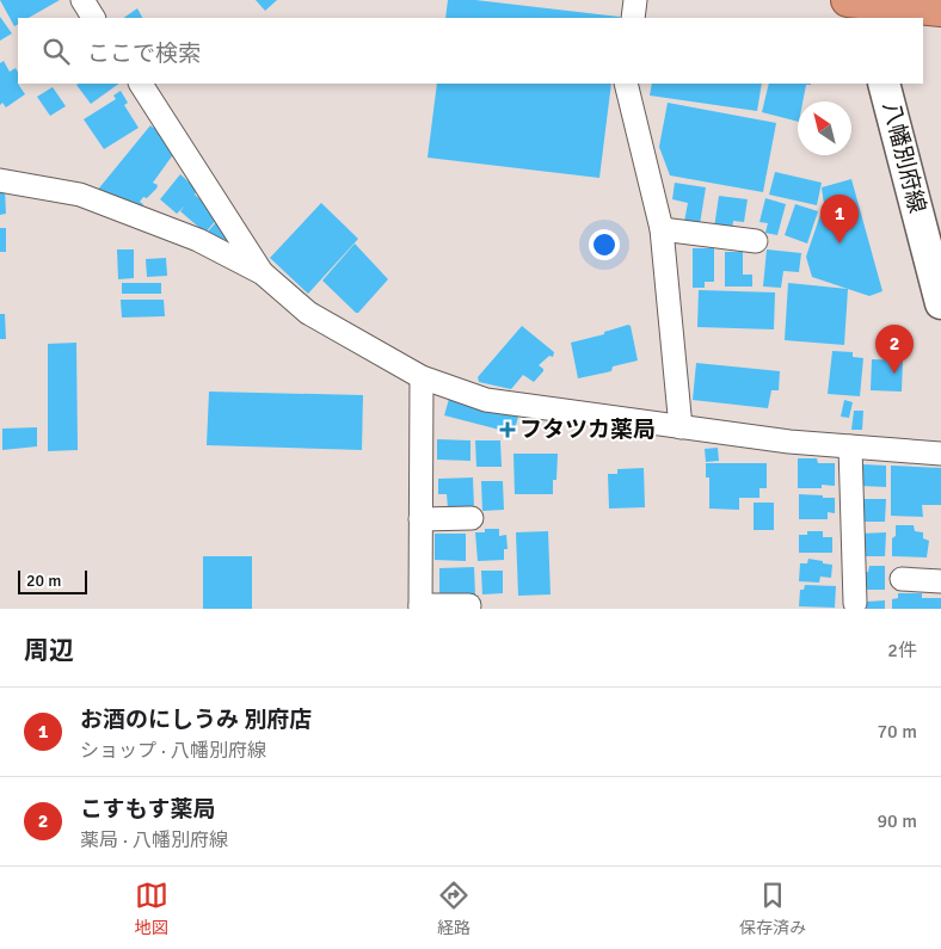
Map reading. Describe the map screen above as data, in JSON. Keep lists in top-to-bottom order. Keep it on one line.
{"streets":{"main road":["八幡別府線"]},"places":{"health":["フタツカ薬局"]},"scale_bar":"20 m","north":"top left","page":{"search":"ここで検索","pins":["1","2"],"scale":"20 m","heading":["周辺","2件"],"list":[{"mark":"1","name":"お酒のにしうみ 別府店","note":"ショップ · 八幡別府線","value":"70 m"},{"mark":"2","name":"こすもす薬局","note":"薬局 · 八幡別府線","value":"90 m"}],"nav":["地図","経路","保存済み"]}}
